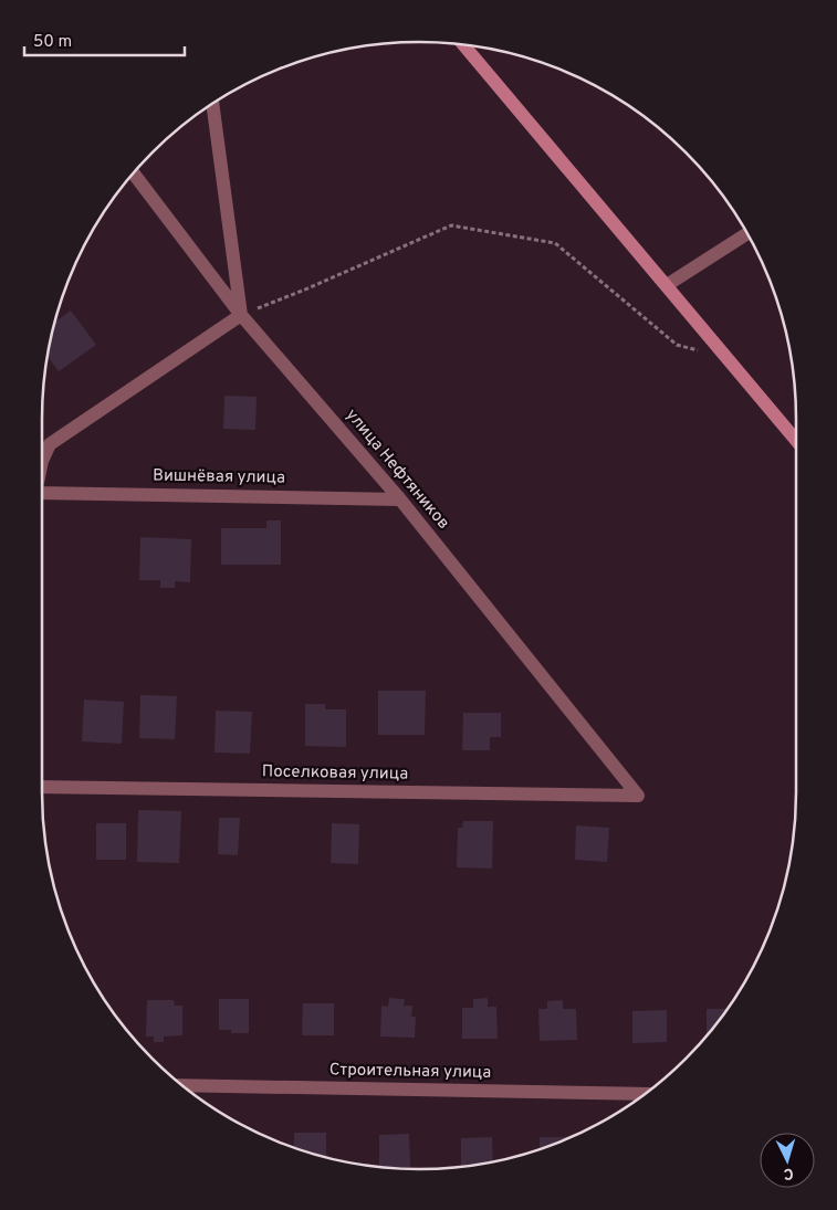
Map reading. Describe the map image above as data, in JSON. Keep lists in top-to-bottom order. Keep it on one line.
{"streets":{"street":["улица Нефтяников","Вишнёвая улица","Поселковая улица","Строительная улица"]},"crossings":[["улица Нефтяников","Вишнёвая улица"],["улица Нефтяников","Поселковая улица"]],"scale_bar":"50 m","north":"bottom"}
